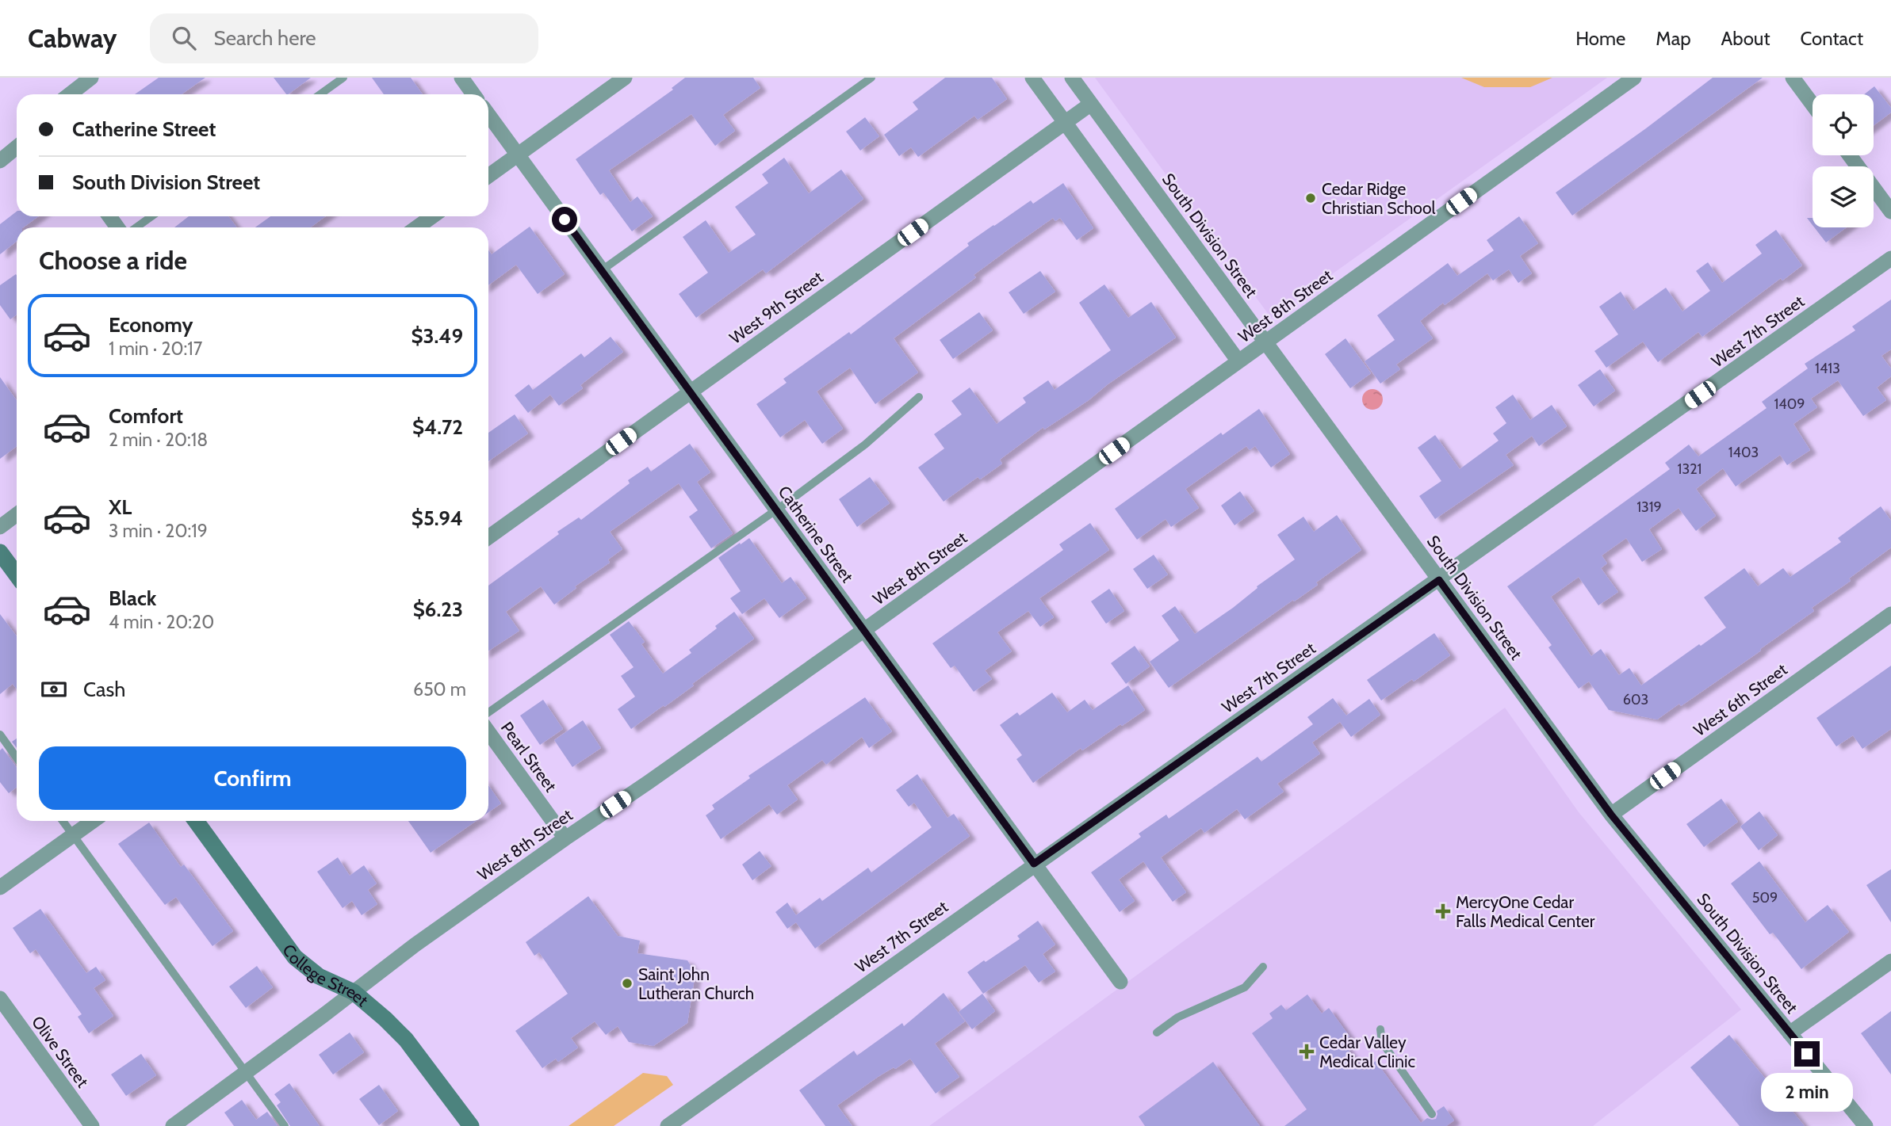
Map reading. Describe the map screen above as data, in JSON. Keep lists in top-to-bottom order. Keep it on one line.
{"streets":{"street":["South Division Street","West 8th Street","West 9th Street","West 7th Street","Catherine Street","West 6th Street","Pearl Street","College Street","Olive Street"]},"crossings":[["South Division Street","West 8th Street"],["South Division Street","West 9th Street"],["South Division Street","West 7th Street"],["South Division Street","West 6th Street"],["West 8th Street","Catherine Street"],["West 8th Street","Pearl Street"],["West 8th Street","College Street"],["West 9th Street","Catherine Street"],["West 7th Street","Catherine Street"]],"places":{"other":["Cedar Ridge Christian School","Saint John Lutheran Church"],"health":["MercyOne Cedar Falls Medical Center","Cedar Valley Medical Clinic"]},"house_numbers":["1413","1409","1403","1321","1319","603","509"],"page":{"header":"Cabway","search":"Search here","nav":["Home","Map","About","Contact"],"banner":["Catherine Street","South Division Street"],"heading":"Choose a ride","list":[{"name":"Economy","note":"1 min · 20:17","value":"$3.49"},{"name":"Comfort","note":"2 min · 20:18","value":"$4.72"},{"name":"XL","note":"3 min · 20:19","value":"$5.94"},{"name":"Black","note":"4 min · 20:20","value":"$6.23"}],"pay":["Cash","650 m"],"buttons":"Confirm","bubble":"2 min"}}
